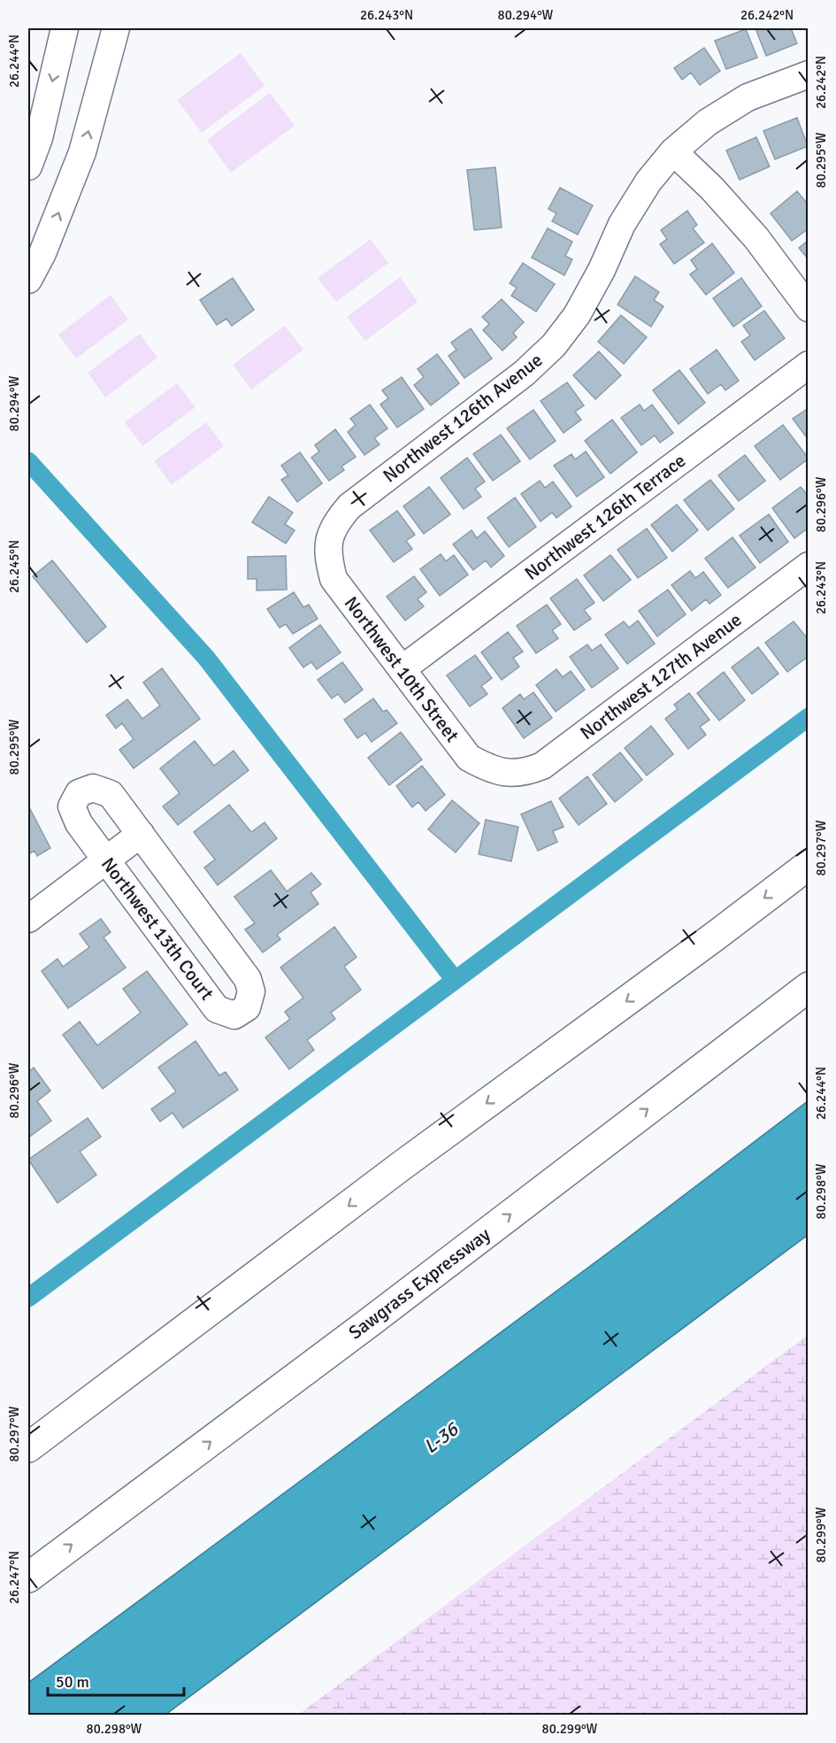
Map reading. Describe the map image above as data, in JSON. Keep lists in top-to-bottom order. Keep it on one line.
{"streets":{"highway":["Sawgrass Expressway"],"street":["Northwest 126th Avenue","Northwest 126th Terrace","Northwest 10th Street","Northwest 127th Avenue","Northwest 13th Court"]},"crossings":[["Northwest 126th Avenue","Northwest 10th Street"],["Northwest 126th Terrace","Northwest 10th Street"],["Northwest 10th Street","Northwest 127th Avenue"]],"water":["L-36"],"scale_bar":"50 m","coordinates":["26.243°N","80.294°W","26.242°N","26.244°N","80.295°W","80.296°W","26.245°N","80.297°W","80.298°W","80.299°W","26.247°N"]}
